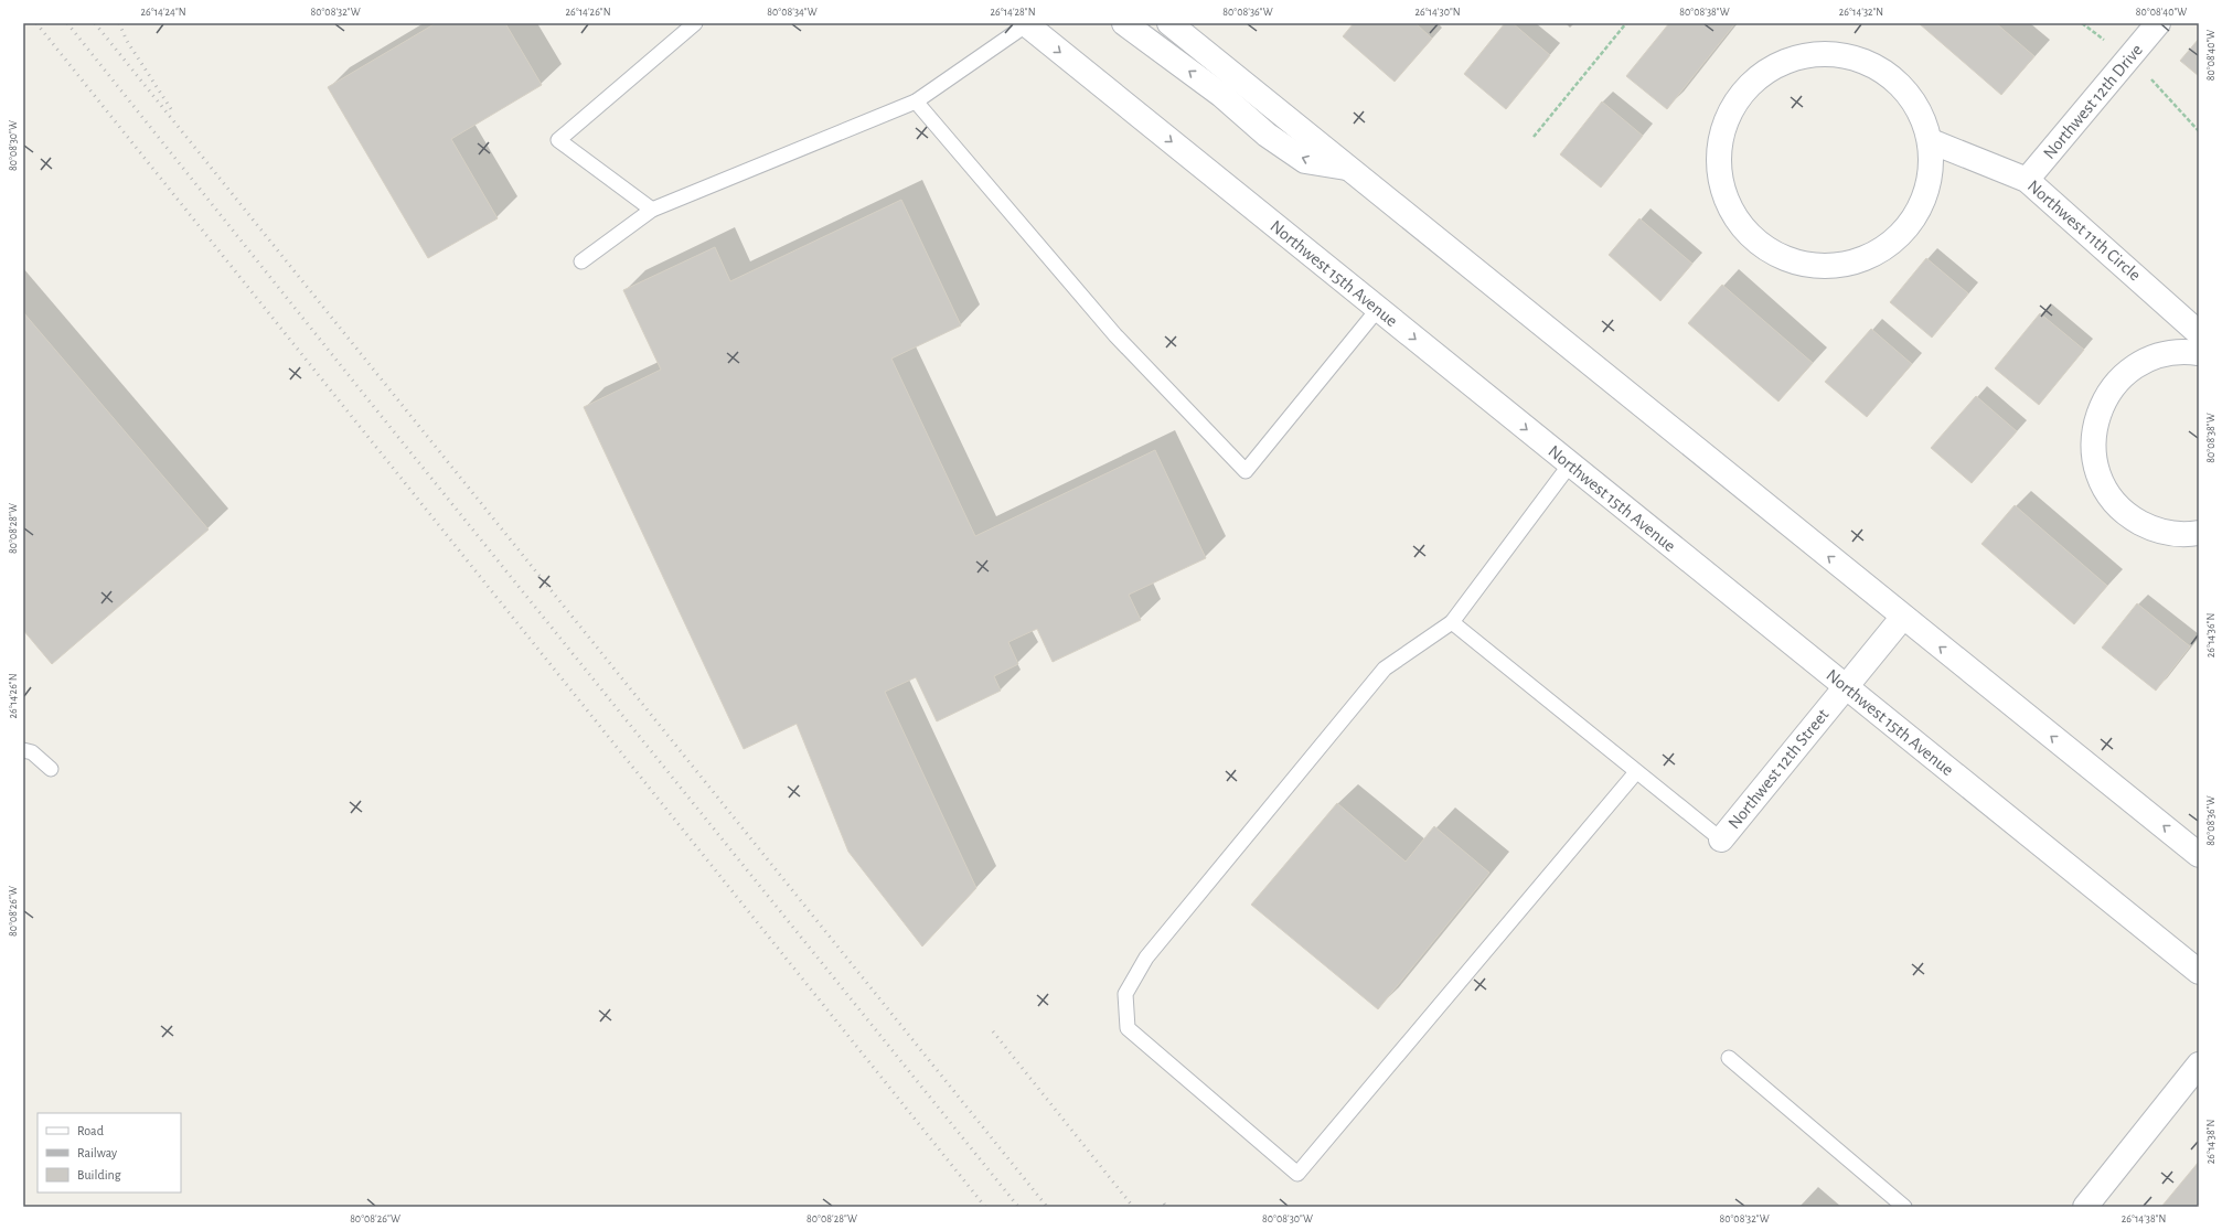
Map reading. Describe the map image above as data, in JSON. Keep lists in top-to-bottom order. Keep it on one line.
{"streets":{"street":["Northwest 12th Drive","Northwest 11th Circle","Northwest 15th Avenue","Northwest 12th Street"]},"crossings":[["Northwest 12th Drive","Northwest 11th Circle"],["Northwest 15th Avenue","Northwest 12th Street"]],"legend":["Road","Railway","Building"],"coordinates":["26°14'24\"N","80°08'32\"W","26°14'26\"N","80°08'34\"W","26°14'28\"N","80°08'36\"W","26°14'30\"N","80°08'38\"W","26°14'32\"N","80°08'40\"W","80°08'30\"W","80°08'28\"W","26°14'36\"N","80°08'26\"W","26°14'38\"N"]}
